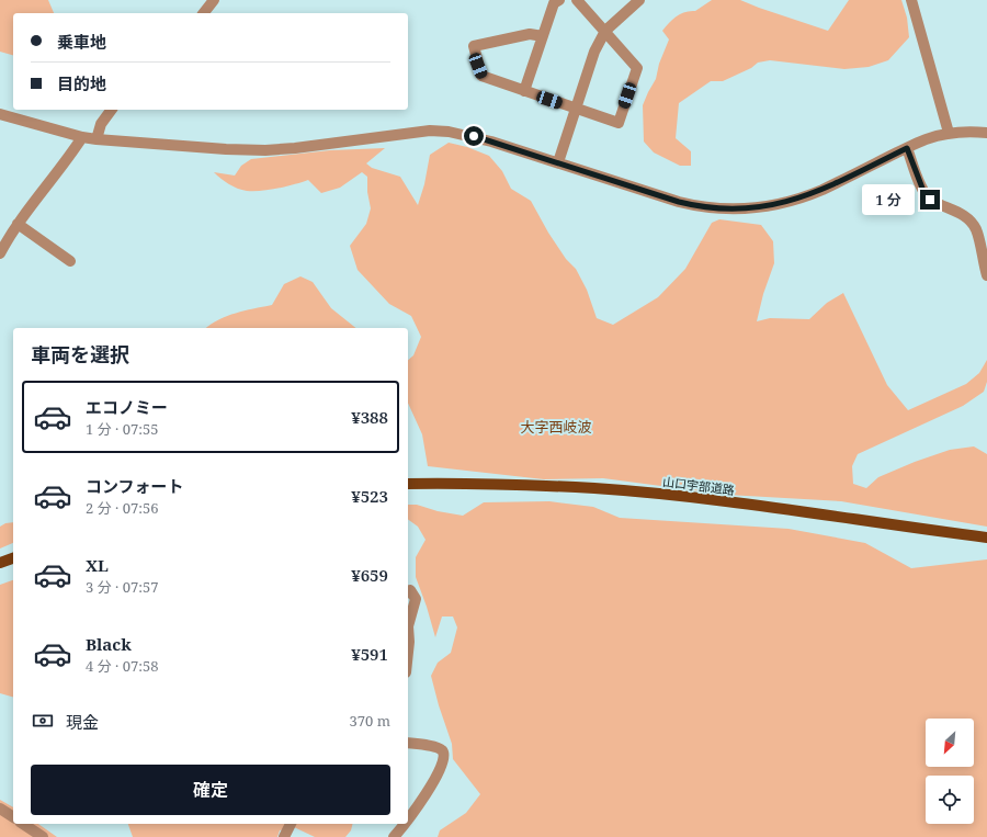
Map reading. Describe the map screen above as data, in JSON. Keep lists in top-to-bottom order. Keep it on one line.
{"streets":{"main road":["山口宇部道路"]},"districts":["大字西岐波"],"north":"bottom left","page":{"banner":["乗車地","目的地"],"bubble":"1 分","heading":"車両を選択","list":[{"name":"エコノミー","note":"1 分 · 07:55","value":"¥388"},{"name":"コンフォート","note":"2 分 · 07:56","value":"¥523"},{"name":"XL","note":"3 分 · 07:57","value":"¥659"},{"name":"Black","note":"4 分 · 07:58","value":"¥591"}],"pay":["現金","370 m"],"buttons":"確定"}}
